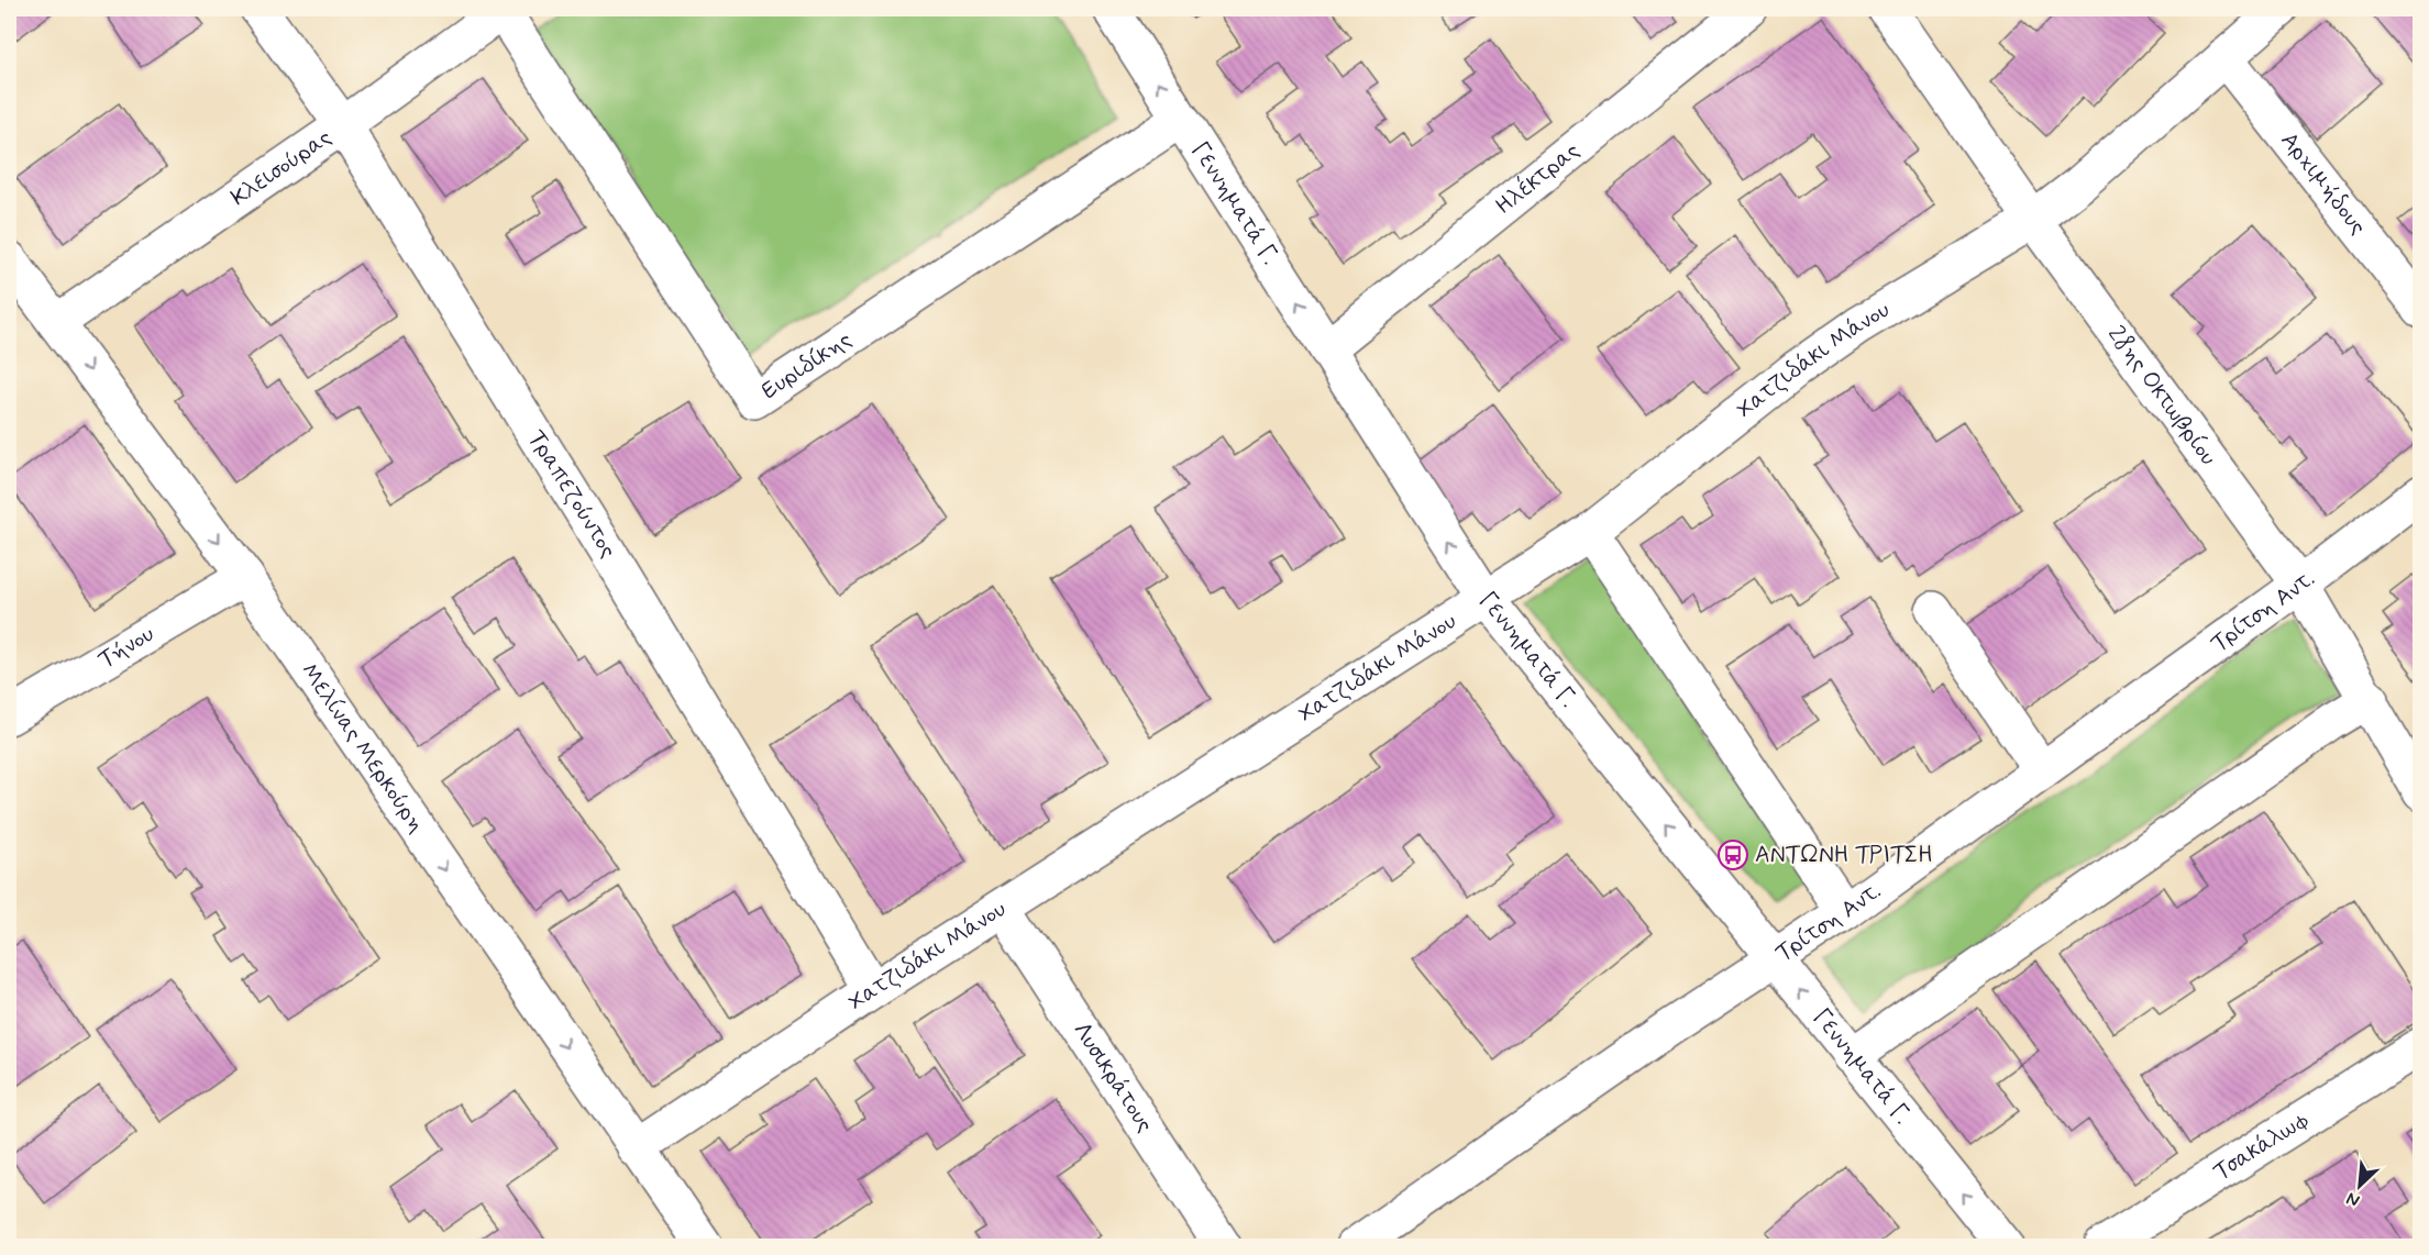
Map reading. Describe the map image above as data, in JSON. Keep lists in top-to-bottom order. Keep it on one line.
{"streets":{"street":["Κλεισούρας","Ηλέκτρας","Αρχιμήδους","Γεννηματά Γ.","Χατζιδάκι Μάνου","Ευριδίκης","28ης Οκτωβρίου","Τραπεζούντος","Τρίτση Αντ.","Τήνου","Μελίνας Μερκούρη","Λυσικράτους","Τσακάλωφ"]},"crossings":[["Κλεισούρας","Ευριδίκης"],["Κλεισούρας","Τραπεζούντος"],["Κλεισούρας","Μελίνας Μερκούρη"],["Ηλέκτρας","Γεννηματά Γ."],["Αρχιμήδους","Χατζιδάκι Μάνου"],["Γεννηματά Γ.","Χατζιδάκι Μάνου"],["Γεννηματά Γ.","Ευριδίκης"],["Γεννηματά Γ.","Τρίτση Αντ."],["Χατζιδάκι Μάνου","28ης Οκτωβρίου"],["Χατζιδάκι Μάνου","Τραπεζούντος"],["Χατζιδάκι Μάνου","Μελίνας Μερκούρη"],["Χατζιδάκι Μάνου","Λυσικράτους"],["28ης Οκτωβρίου","Τρίτση Αντ."],["Τήνου","Μελίνας Μερκούρη"]],"one_way":["Μελίνας Μερκούρη"],"places":{"bus stop":["ΑΝΤΩΝΗ ΤΡΙΤΣΗ"]},"north":"bottom left"}
